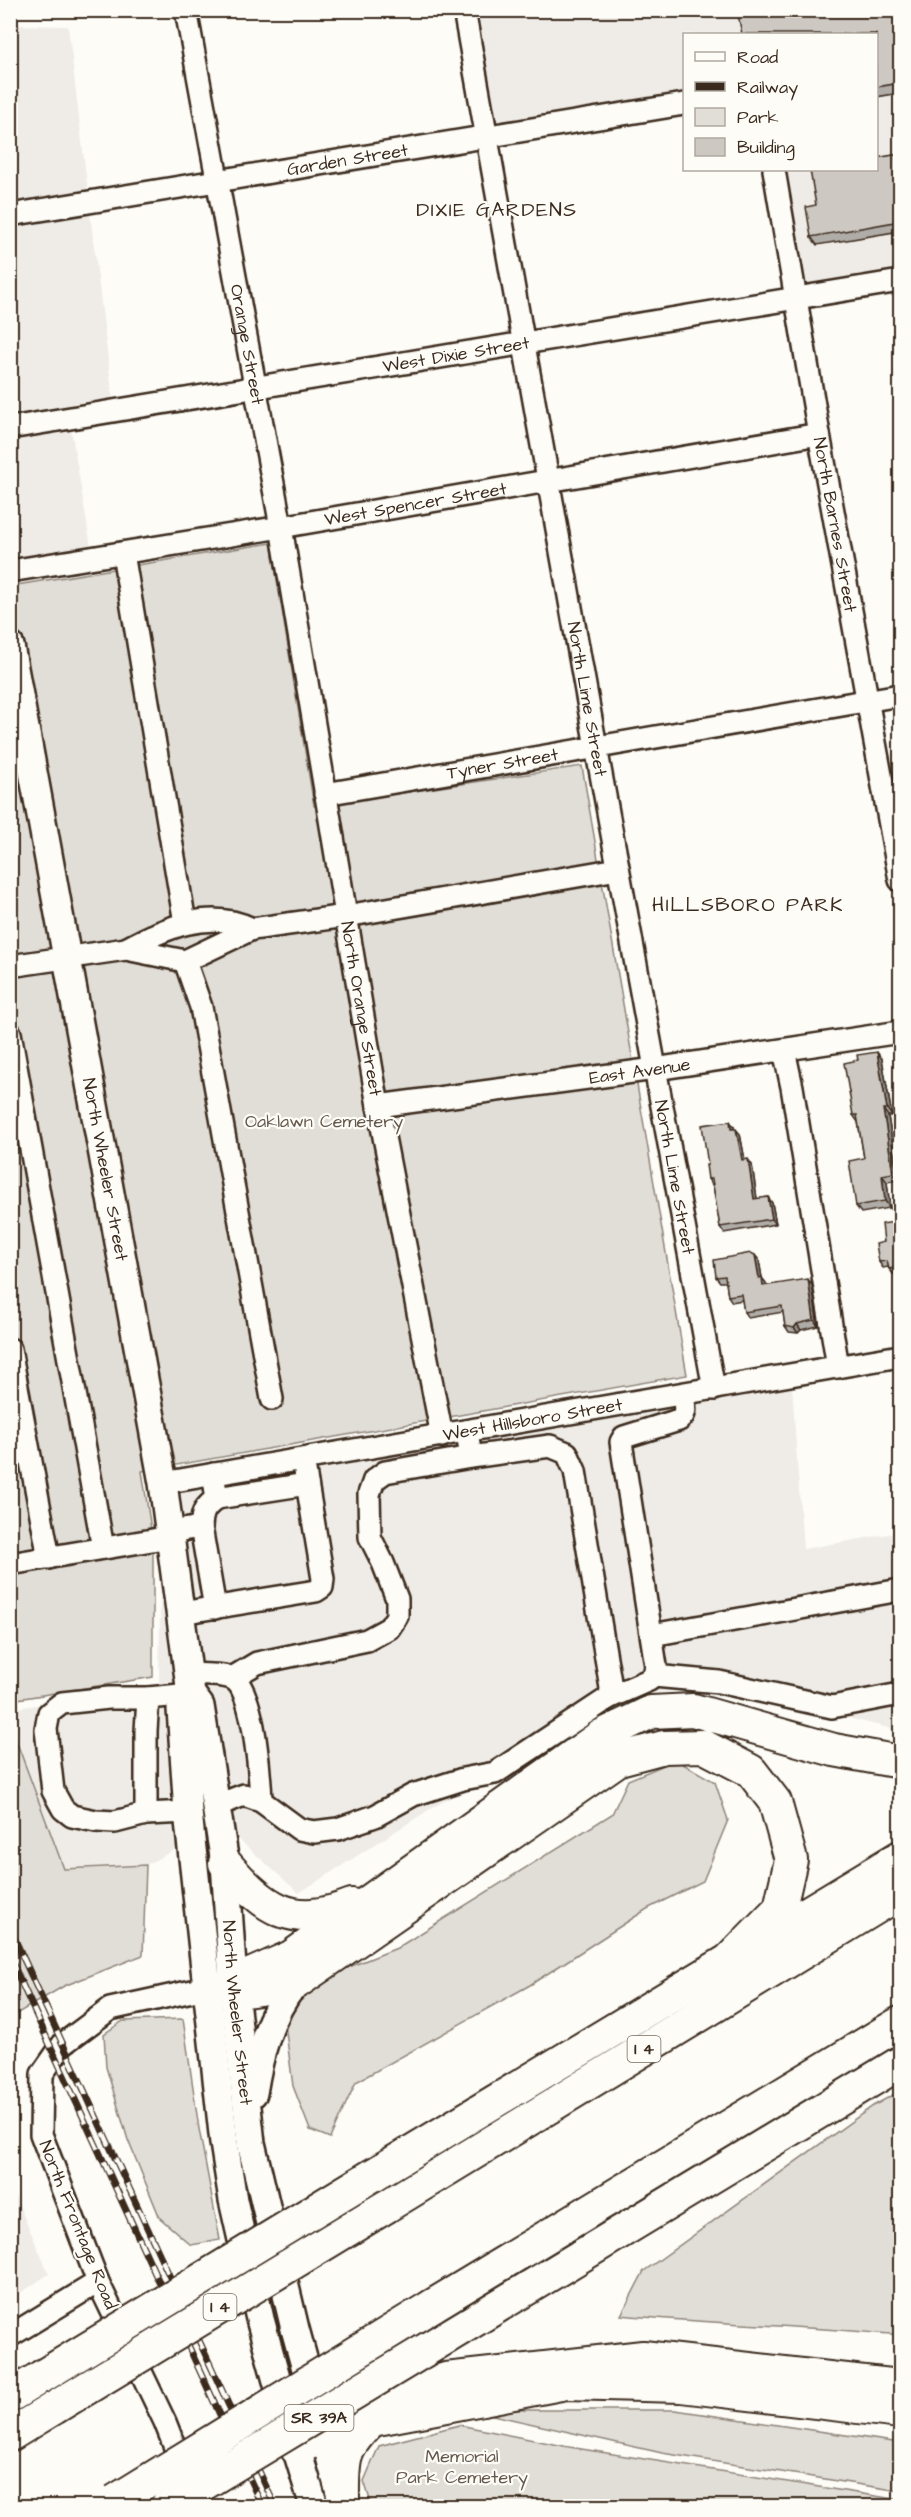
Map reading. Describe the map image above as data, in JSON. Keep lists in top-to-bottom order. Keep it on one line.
{"streets":{"highway":["I 4"],"main road":["North Wheeler Street","SR 39A"],"street":["Garden Street","Orange Street","West Dixie Street","West Spencer Street","North Barnes Street","North Lime Street","Tyner Street","North Orange Street","East Avenue","West Hillsboro Street","North Frontage Road"]},"crossings":[["Garden Street","Orange Street"],["Garden Street","North Lime Street"],["Orange Street","West Dixie Street"],["Orange Street","West Spencer Street"],["Orange Street","Tyner Street"],["Orange Street","North Orange Street"],["West Dixie Street","North Barnes Street"],["West Dixie Street","North Lime Street"],["West Spencer Street","North Barnes Street"],["West Spencer Street","North Lime Street"],["North Barnes Street","Tyner Street"],["North Lime Street","Tyner Street"],["North Lime Street","East Avenue"],["North Lime Street","West Hillsboro Street"],["Tyner Street","North Orange Street"],["North Orange Street","East Avenue"],["North Orange Street","West Hillsboro Street"],["North Wheeler Street","West Hillsboro Street"],["North Wheeler Street","North Frontage Road"],["North Wheeler Street","SR 39A"]],"districts":["DIXIE GARDENS","HILLSBORO PARK"],"parks":["Oaklawn Cemetery","Memorial Park Cemetery"],"legend":["Road","Railway","Park","Building"]}
